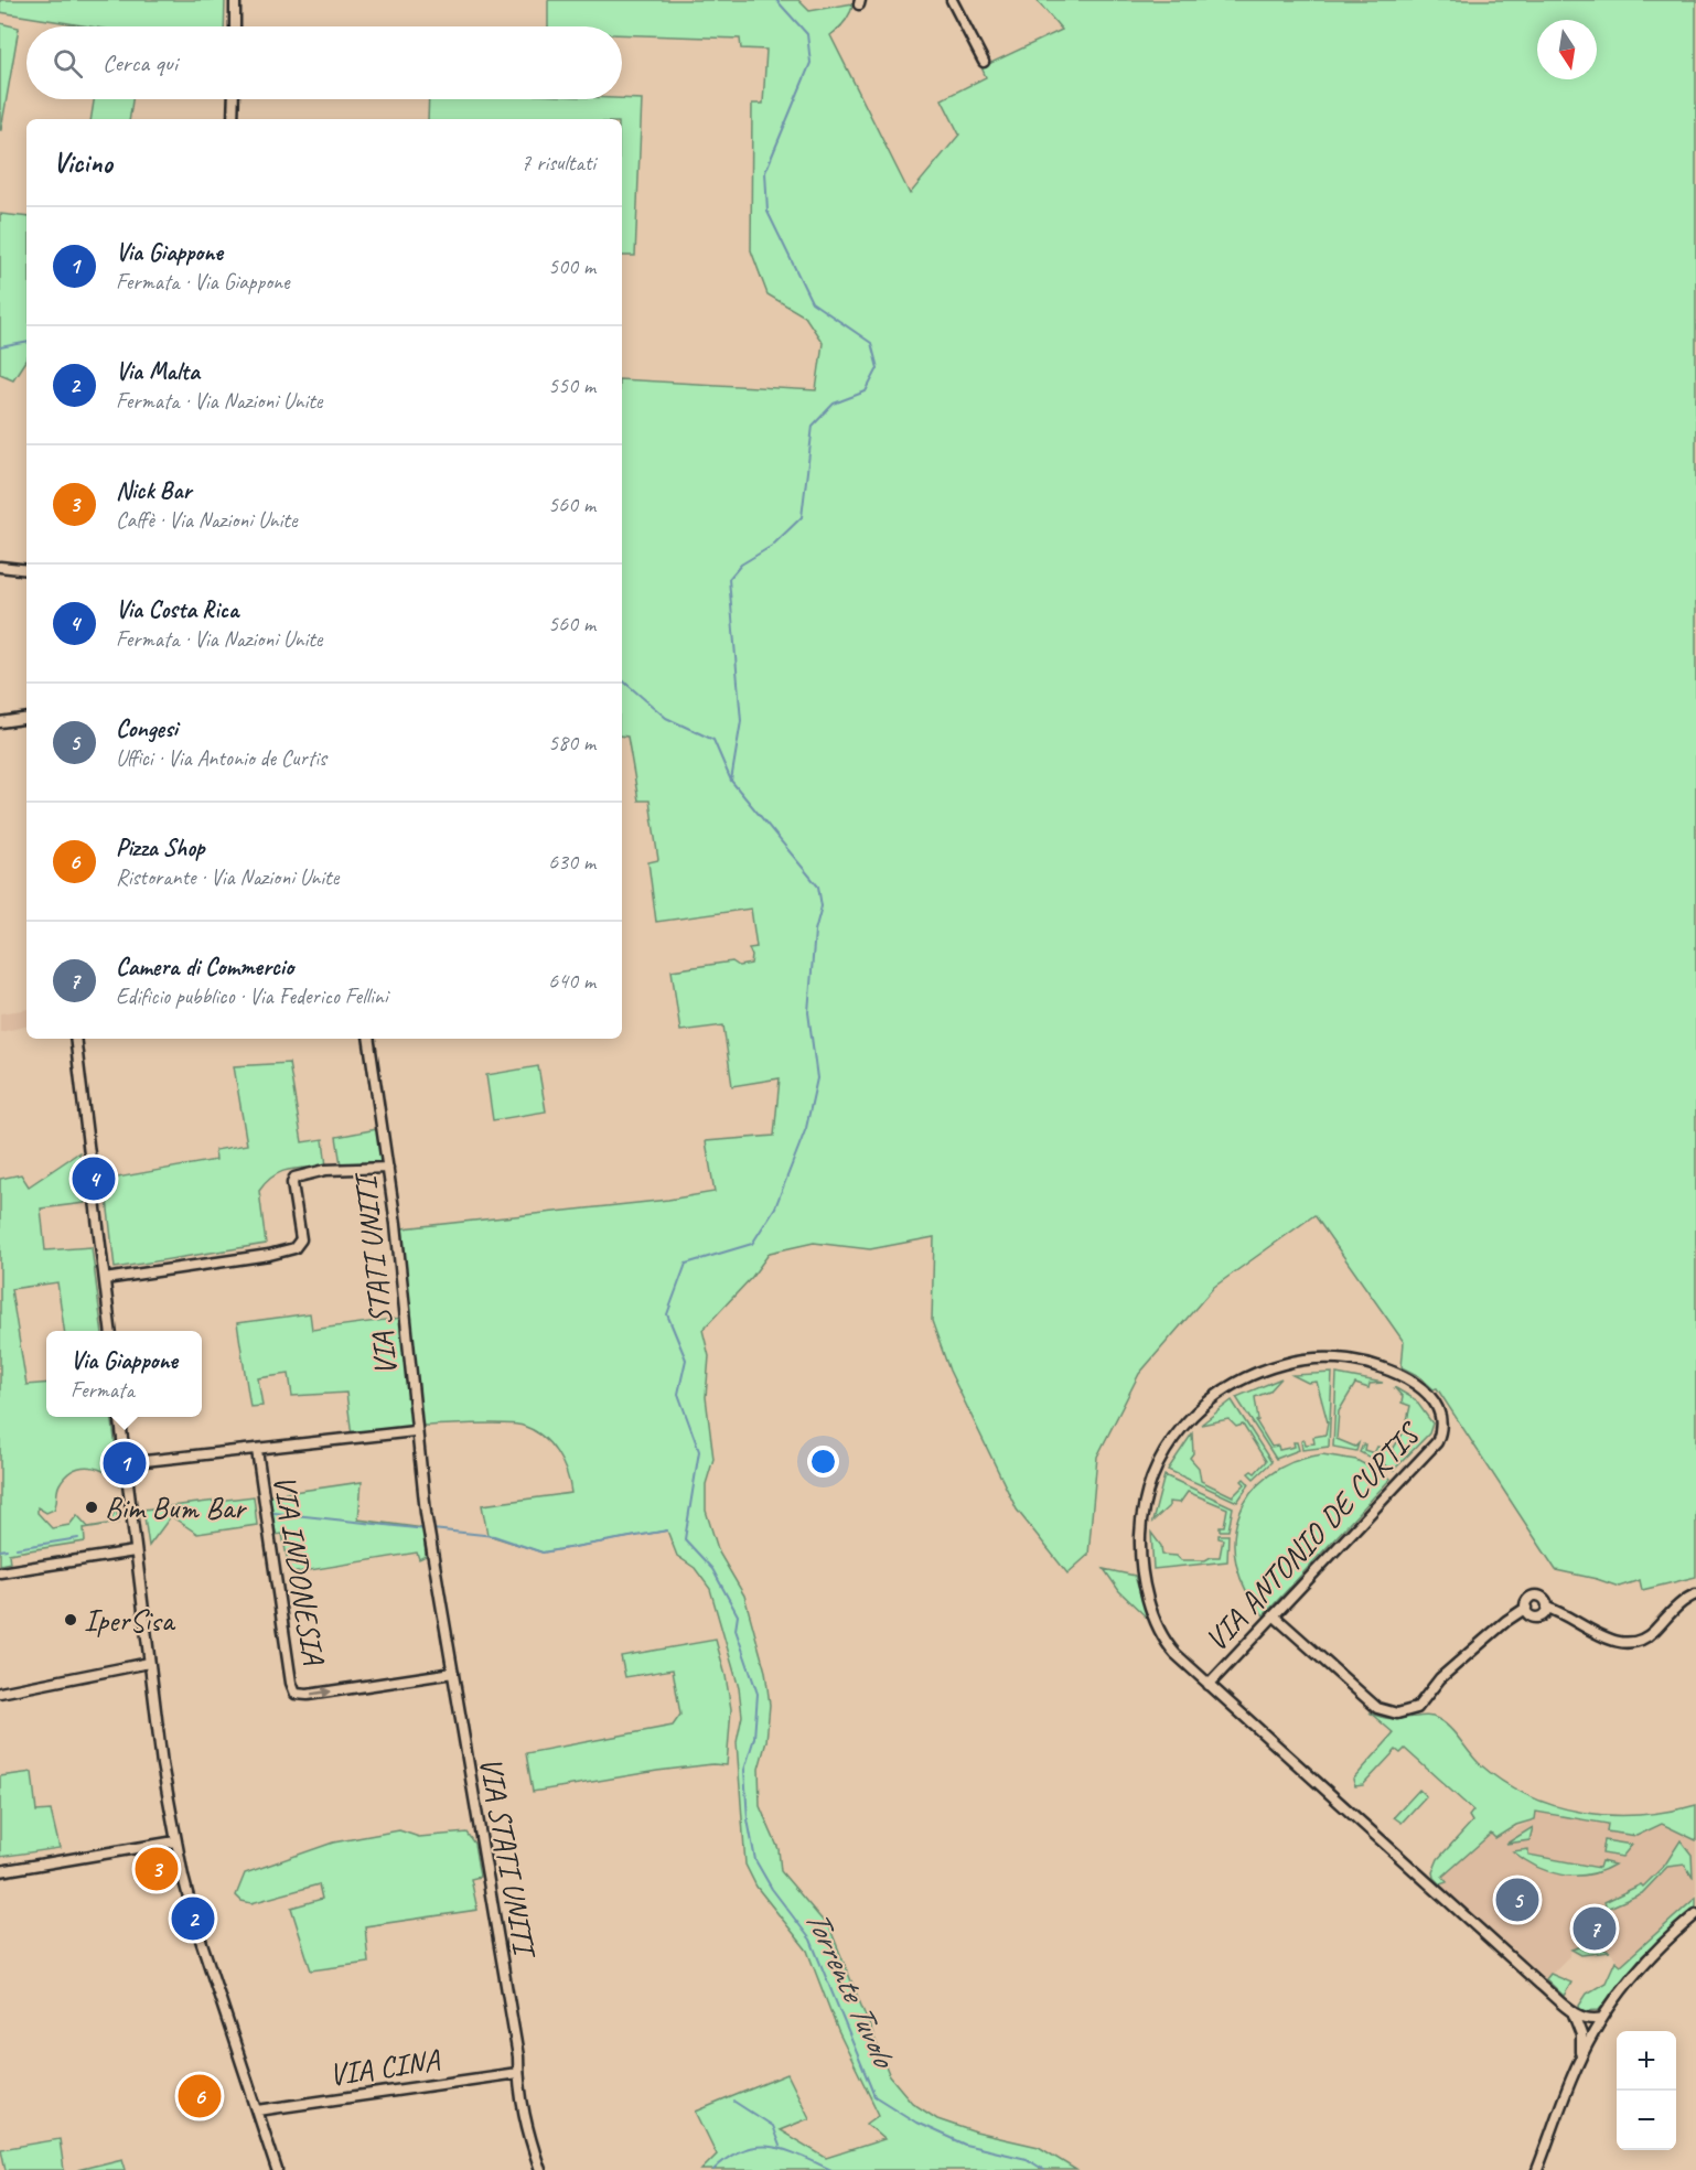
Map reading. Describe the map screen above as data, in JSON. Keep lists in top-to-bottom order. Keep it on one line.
{"streets":{"street":["VIA STATI UNITI","VIA ANTONIO DE CURTIS","VIA INDONESIA","VIA CINA"]},"crossings":[["VIA STATI UNITI","VIA INDONESIA"],["VIA STATI UNITI","VIA CINA"]],"water":["Torrente Tuvolo"],"places":["Bim Bum Bar","IperSisa"],"north":"bottom","page":{"search":"Cerca qui","heading":["Vicino","7 risultati"],"list":[{"mark":"1","name":"Via Giappone","note":"Fermata · Via Giappone","value":"500 m"},{"mark":"2","name":"Via Malta","note":"Fermata · Via Nazioni Unite","value":"550 m"},{"mark":"3","name":"Nick Bar","note":"Caffè · Via Nazioni Unite","value":"560 m"},{"mark":"4","name":"Via Costa Rica","note":"Fermata · Via Nazioni Unite","value":"560 m"},{"mark":"5","name":"Congesi","note":"Uffici · Via Antonio de Curtis","value":"580 m"},{"mark":"6","name":"Pizza Shop","note":"Ristorante · Via Nazioni Unite","value":"630 m"},{"mark":"7","name":"Camera di Commercio","note":"Edificio pubblico · Via Federico Fellini","value":"640 m"}],"pins":["4","1","3","5","2","7","6"],"popup":["Via Giappone","Fermata"],"map_buttons":["+","−"]}}
